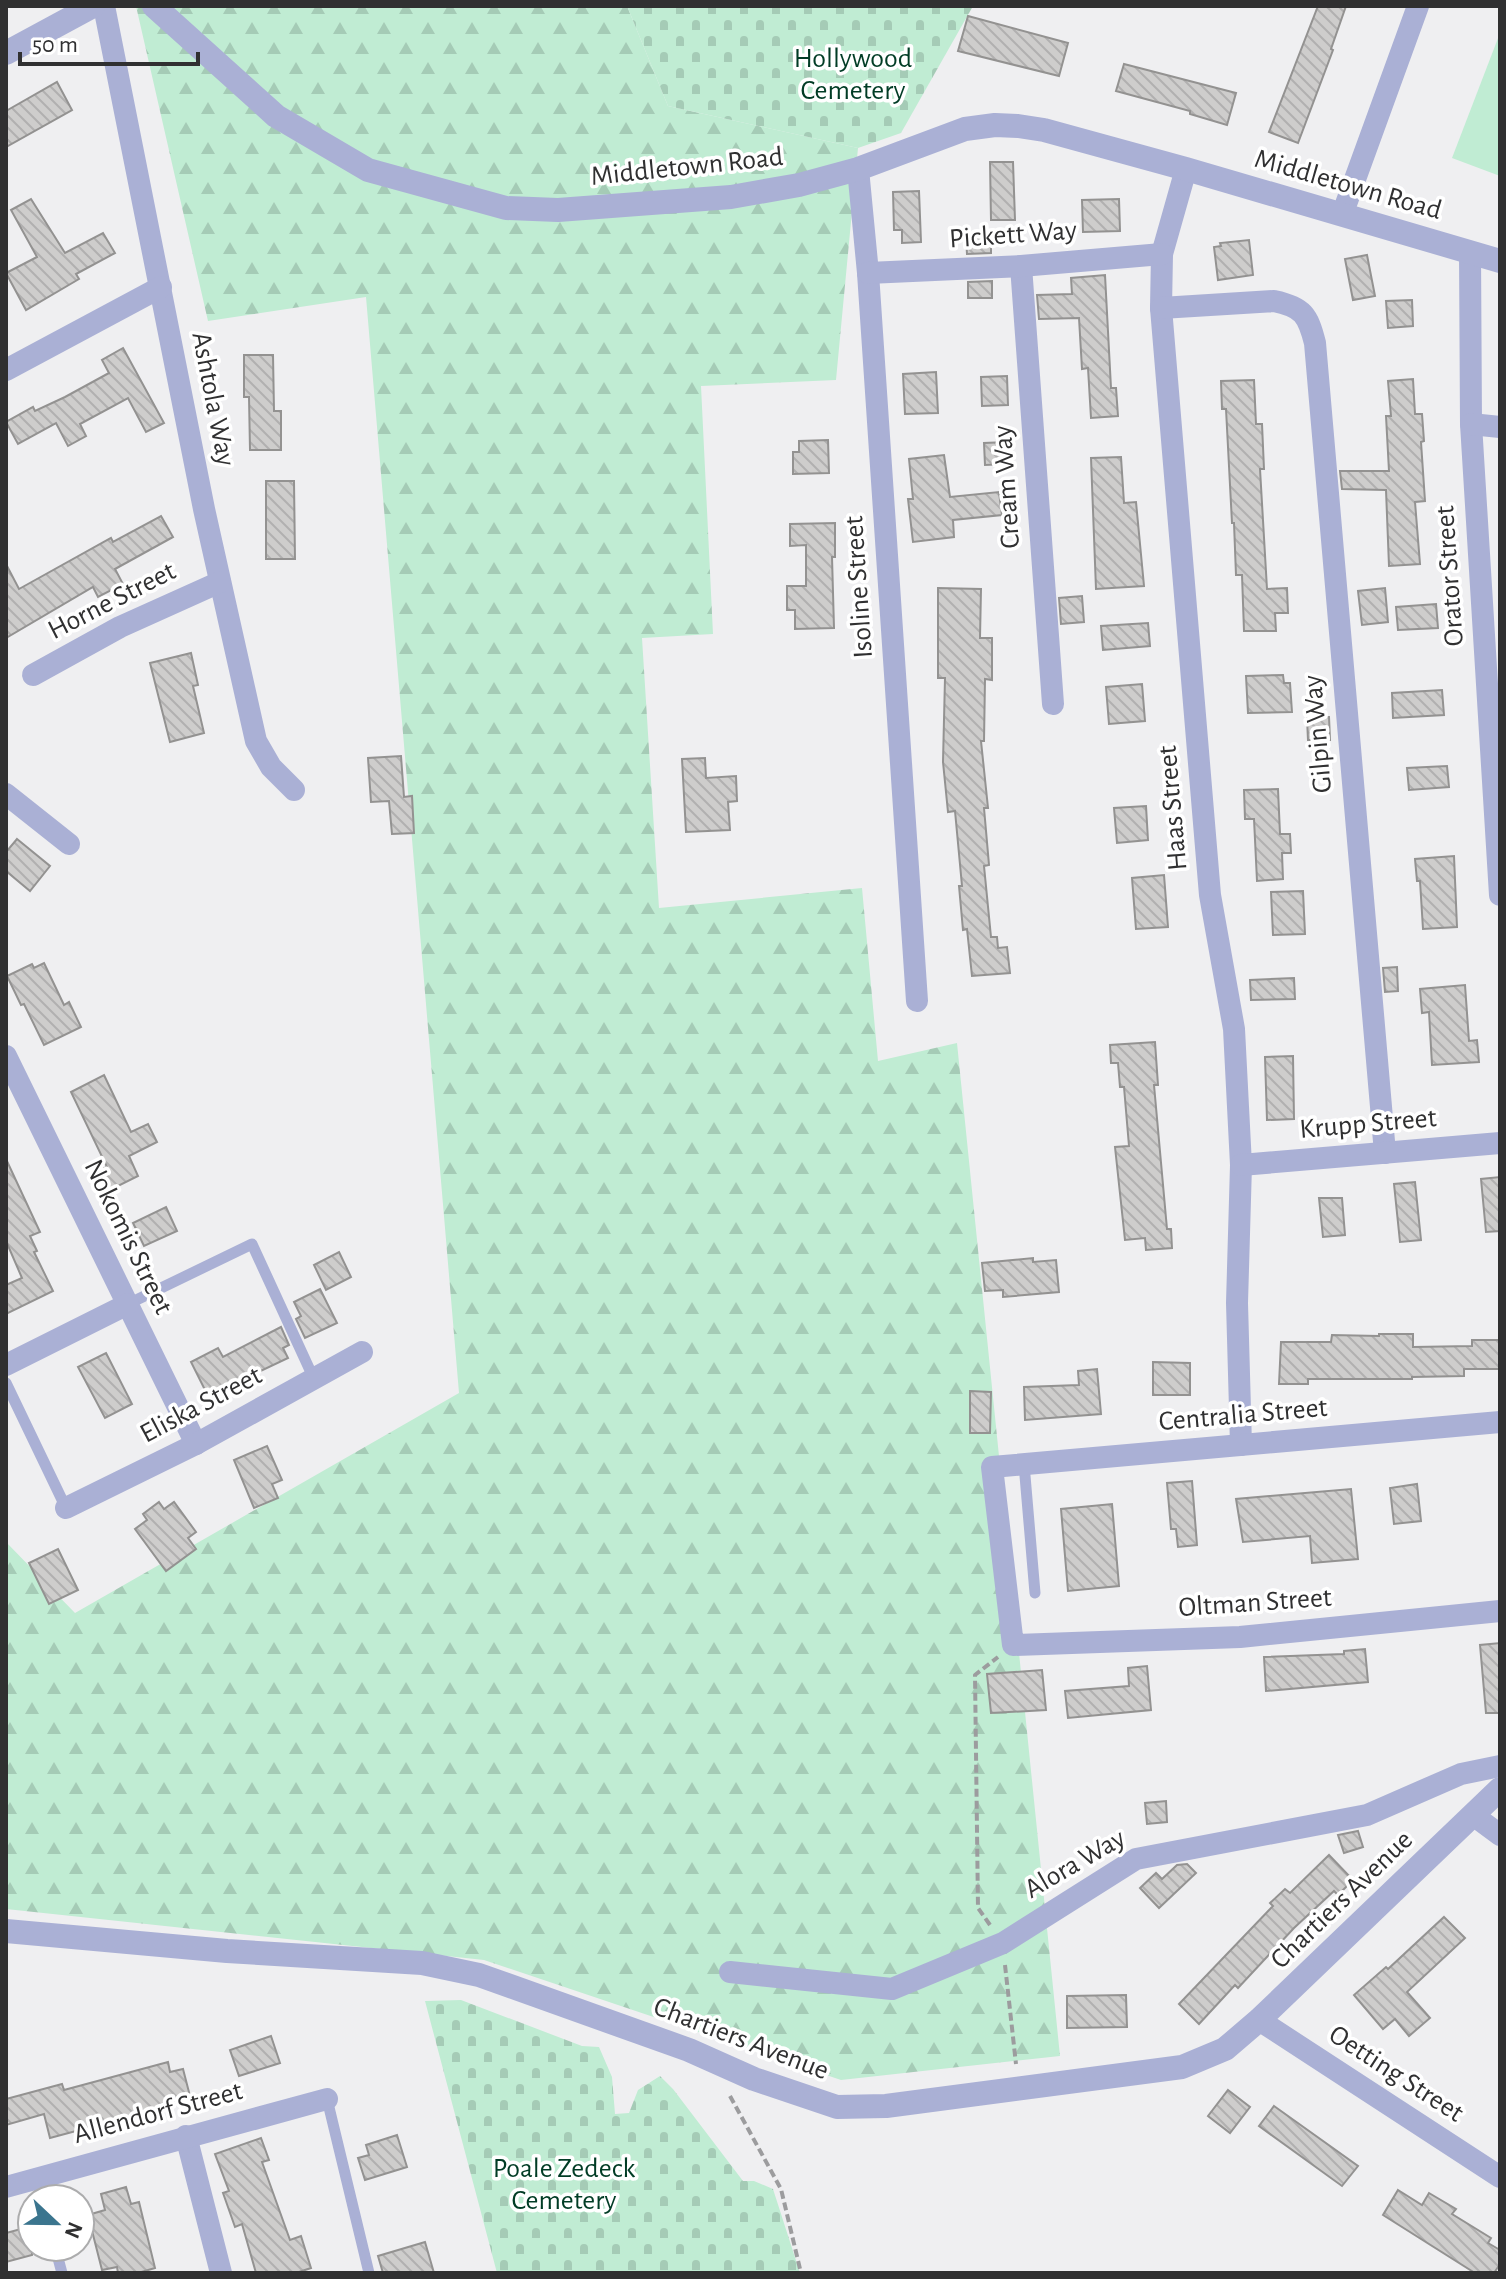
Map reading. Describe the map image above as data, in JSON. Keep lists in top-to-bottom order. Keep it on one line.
{"streets":{"street":["Middletown Road","Pickett Way","Ashtola Way","Cream Way","Orator Street","Isoline Street","Horne Street","Gilpin Way","Haas Street","Krupp Street","Nokomis Street","Eliska Street","Centralia Street","Oltman Street","Alora Way","Chartiers Avenue","Oetting Street","Allendorf Street"]},"crossings":[["Middletown Road","Orator Street"],["Middletown Road","Isoline Street"],["Middletown Road","Haas Street"],["Pickett Way","Cream Way"],["Pickett Way","Isoline Street"],["Pickett Way","Haas Street"],["Ashtola Way","Horne Street"],["Gilpin Way","Haas Street"],["Gilpin Way","Krupp Street"],["Haas Street","Krupp Street"],["Haas Street","Centralia Street"],["Nokomis Street","Eliska Street"],["Centralia Street","Oltman Street"],["Chartiers Avenue","Oetting Street"]],"parks":["Hollywood Cemetery","Poale Zedeck Cemetery"],"scale_bar":"50 m","north":"right"}
